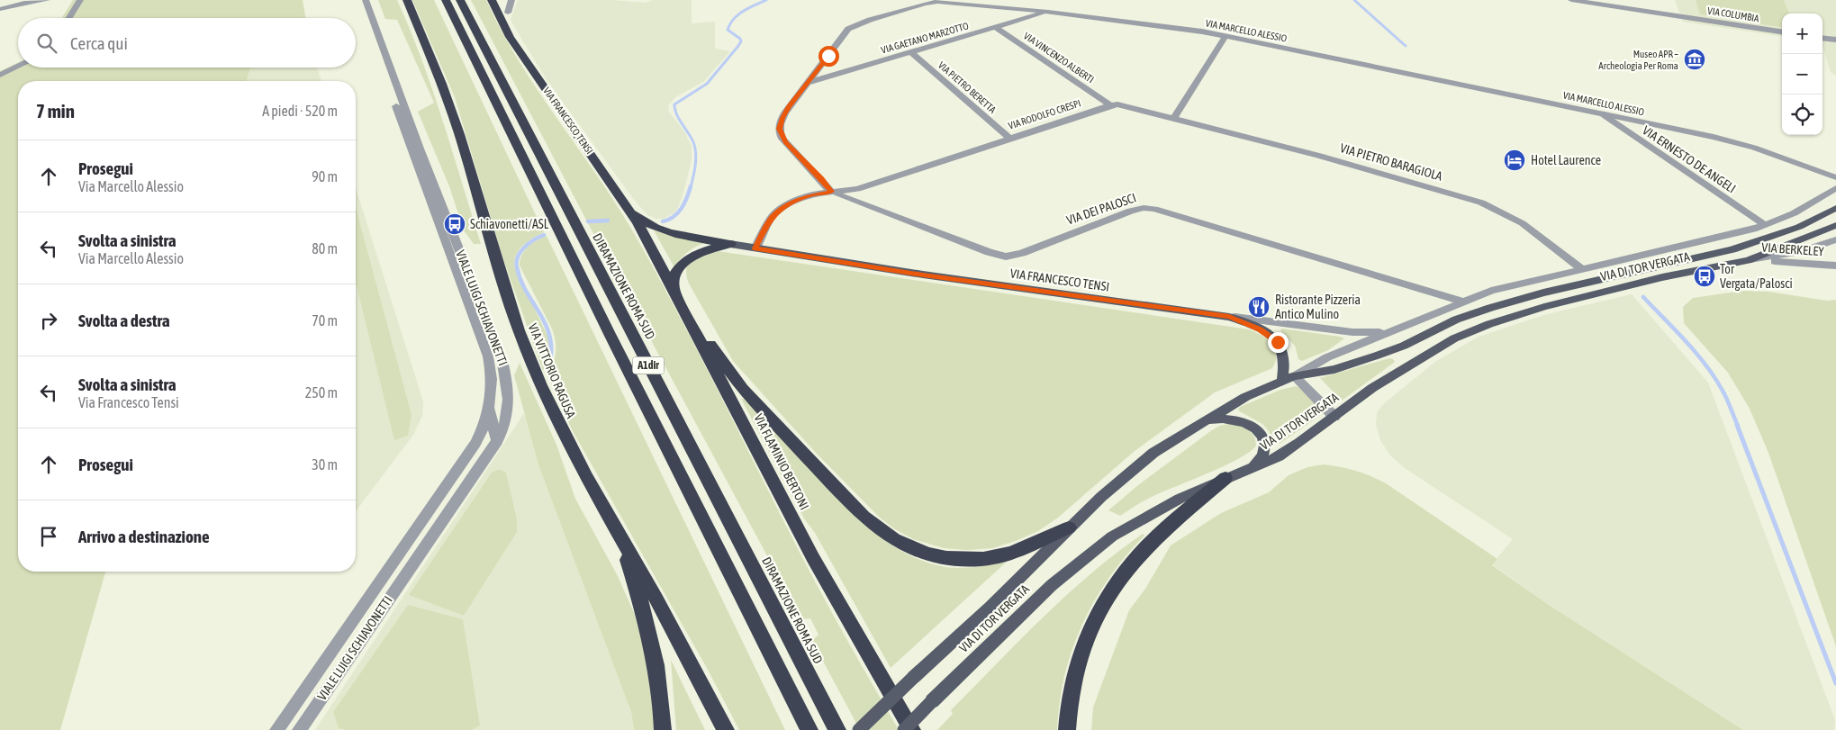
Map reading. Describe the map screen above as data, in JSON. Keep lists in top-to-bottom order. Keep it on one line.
{"streets":{"highway":["VIA FRANCESCO TENSI","DIRAMAZIONE ROMA SUD","A1dir","VIA VITTORIO RAGUSA","VIA FLAMINIO BERTONI"],"main road":["VIA DI TOR VERGATA"],"street":["VIA COLUMBIA","VIA MARCELLO ALESSIO","VIA GAETANO MARZOTTO","VIA VINCENZO ALBERTI","VIA PIETRO BERETTA","VIA RODOLFO CRESPI","VIA ERNESTO DE ANGELI","VIA PIETRO BARAGIOLA","VIA DEI PALOSCI","VIA BERKELEY","VIALE LUIGI SCHIAVONETTI"]},"crossings":[["VIA MARCELLO ALESSIO","VIA GAETANO MARZOTTO"],["VIA MARCELLO ALESSIO","VIA RODOLFO CRESPI"],["VIA MARCELLO ALESSIO","VIA ERNESTO DE ANGELI"],["VIA MARCELLO ALESSIO","VIA DEI PALOSCI"],["VIA GAETANO MARZOTTO","VIA VINCENZO ALBERTI"],["VIA GAETANO MARZOTTO","VIA PIETRO BERETTA"],["VIA VINCENZO ALBERTI","VIA RODOLFO CRESPI"],["VIA PIETRO BERETTA","VIA RODOLFO CRESPI"],["VIA RODOLFO CRESPI","VIA FRANCESCO TENSI"],["VIA RODOLFO CRESPI","VIA PIETRO BARAGIOLA"],["VIA RODOLFO CRESPI","VIA DEI PALOSCI"],["VIA FRANCESCO TENSI","VIA DI TOR VERGATA"],["VIA FRANCESCO TENSI","VIA FLAMINIO BERTONI"],["VIA ERNESTO DE ANGELI","VIA DI TOR VERGATA"],["VIA PIETRO BARAGIOLA","VIA DI TOR VERGATA"],["VIA DEI PALOSCI","VIA DI TOR VERGATA"],["VIA BERKELEY","VIA DI TOR VERGATA"]],"places":{"museum":["Museo APR – Archeologia Per Roma"],"hotel":["Hotel Laurence"],"bus stop":["Schiavonetti/ASL","Tor Vergata/Palosci"],"restaurant":["Ristorante Pizzeria Antico Mulino"]},"page":{"map_buttons":["+","−"],"search":"Cerca qui","heading":["7 min","A piedi · 520 m"],"list":[["Prosegui","Via Marcello Alessio","90 m"],["Svolta a sinistra","Via Marcello Alessio","80 m"],["Svolta a destra","70 m"],["Svolta a sinistra","Via Francesco Tensi","250 m"],["Prosegui","30 m"],"Arrivo a destinazione"]}}
